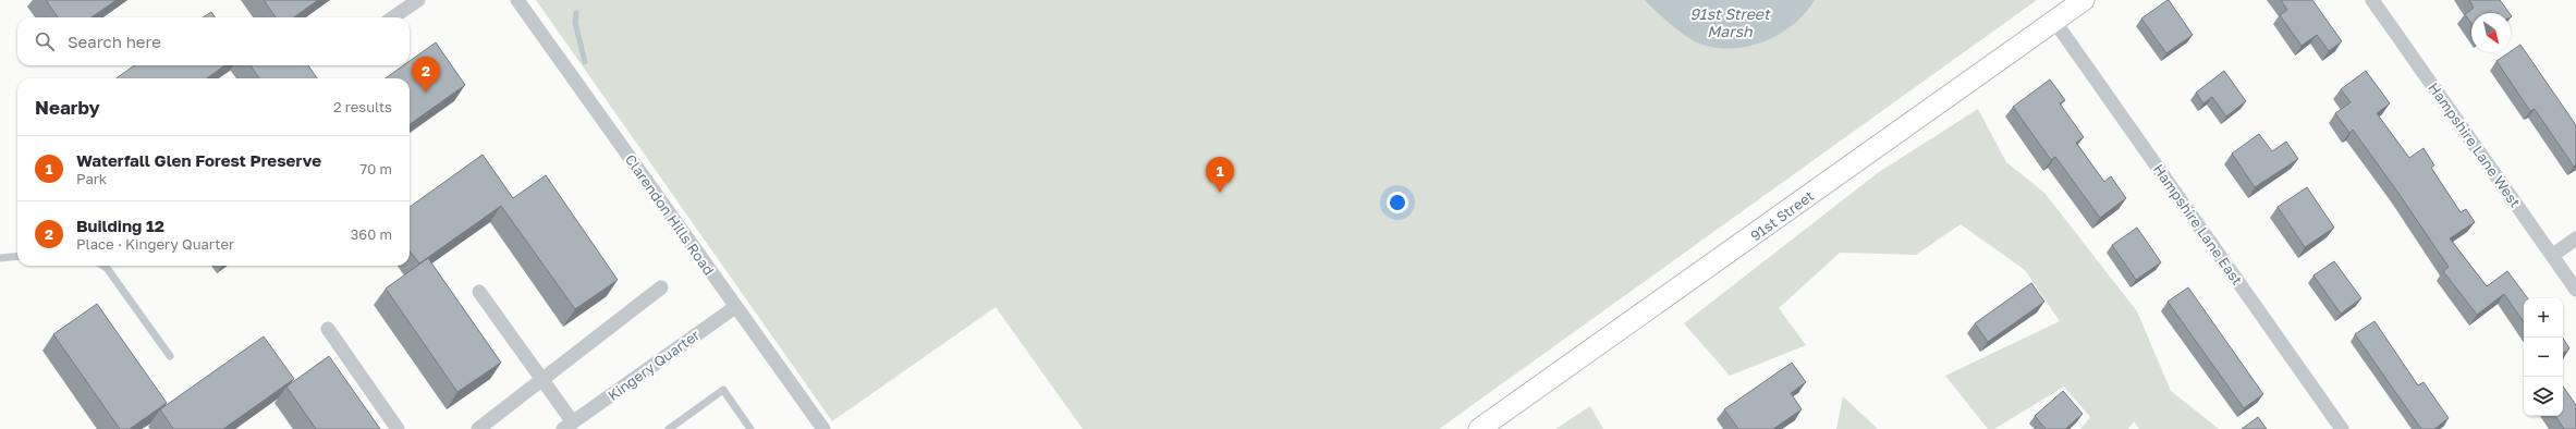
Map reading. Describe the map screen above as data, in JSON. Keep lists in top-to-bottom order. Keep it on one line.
{"streets":{"main road":["91st Street"],"street":["Hampshire Lane West","Clarendon Hills Road","Hampshire Lane East","Kingery Quarter"]},"crossings":[["Clarendon Hills Road","Kingery Quarter"],["91st Street","Hampshire Lane East"]],"water":["91st Street Marsh"],"north":"bottom right","page":{"search":"Search here","pins":["2","1"],"heading":["Nearby","2 results"],"list":[{"mark":"1","name":"Waterfall Glen Forest Preserve","note":"Park","value":"70 m"},{"mark":"2","name":"Building 12","note":"Place · Kingery Quarter","value":"360 m"}],"map_buttons":["+","−"]}}
